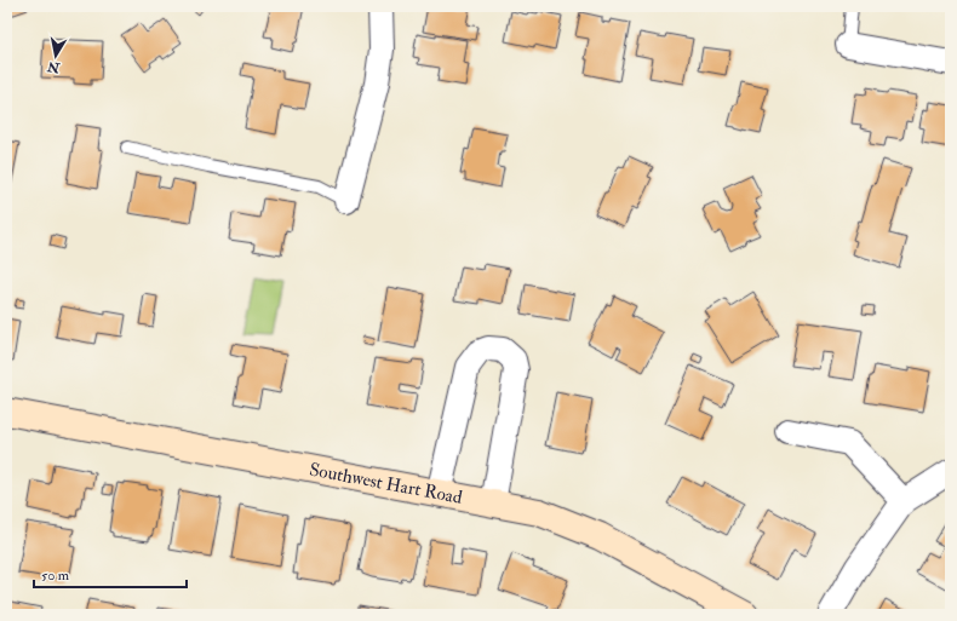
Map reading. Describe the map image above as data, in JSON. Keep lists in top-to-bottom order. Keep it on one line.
{"streets":{"street":["Southwest Hart Road"]},"scale_bar":"50 m","north":"bottom"}
